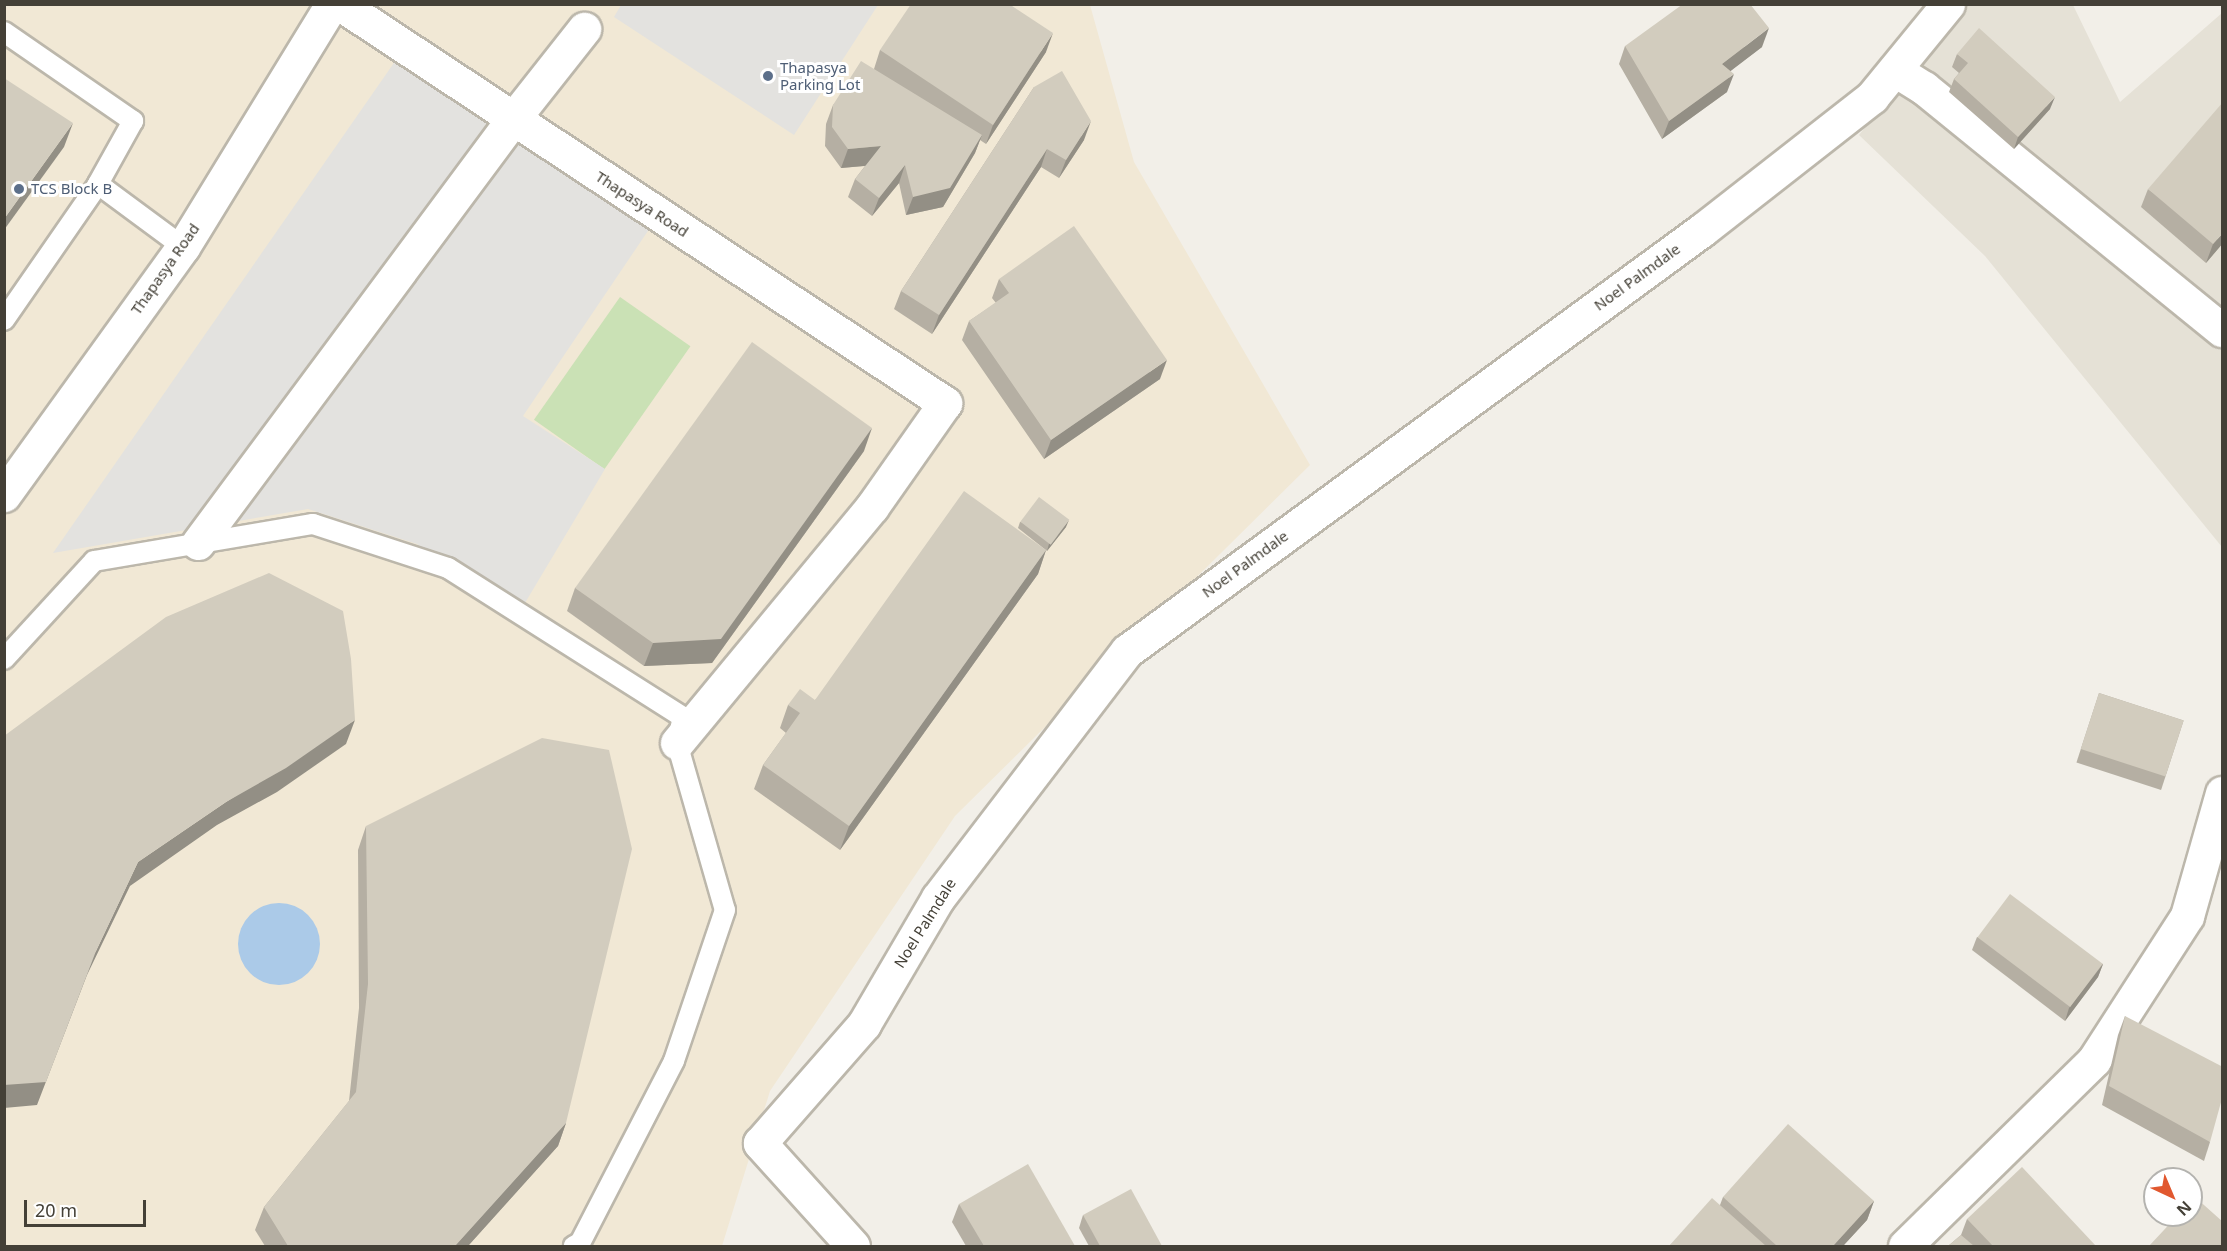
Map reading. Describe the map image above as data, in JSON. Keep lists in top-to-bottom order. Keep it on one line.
{"streets":{"street":["Thapasya Road","Noel Palmdale"]},"places":["Thapasya Parking Lot","TCS Block B"],"scale_bar":"20 m","north":"bottom right"}
